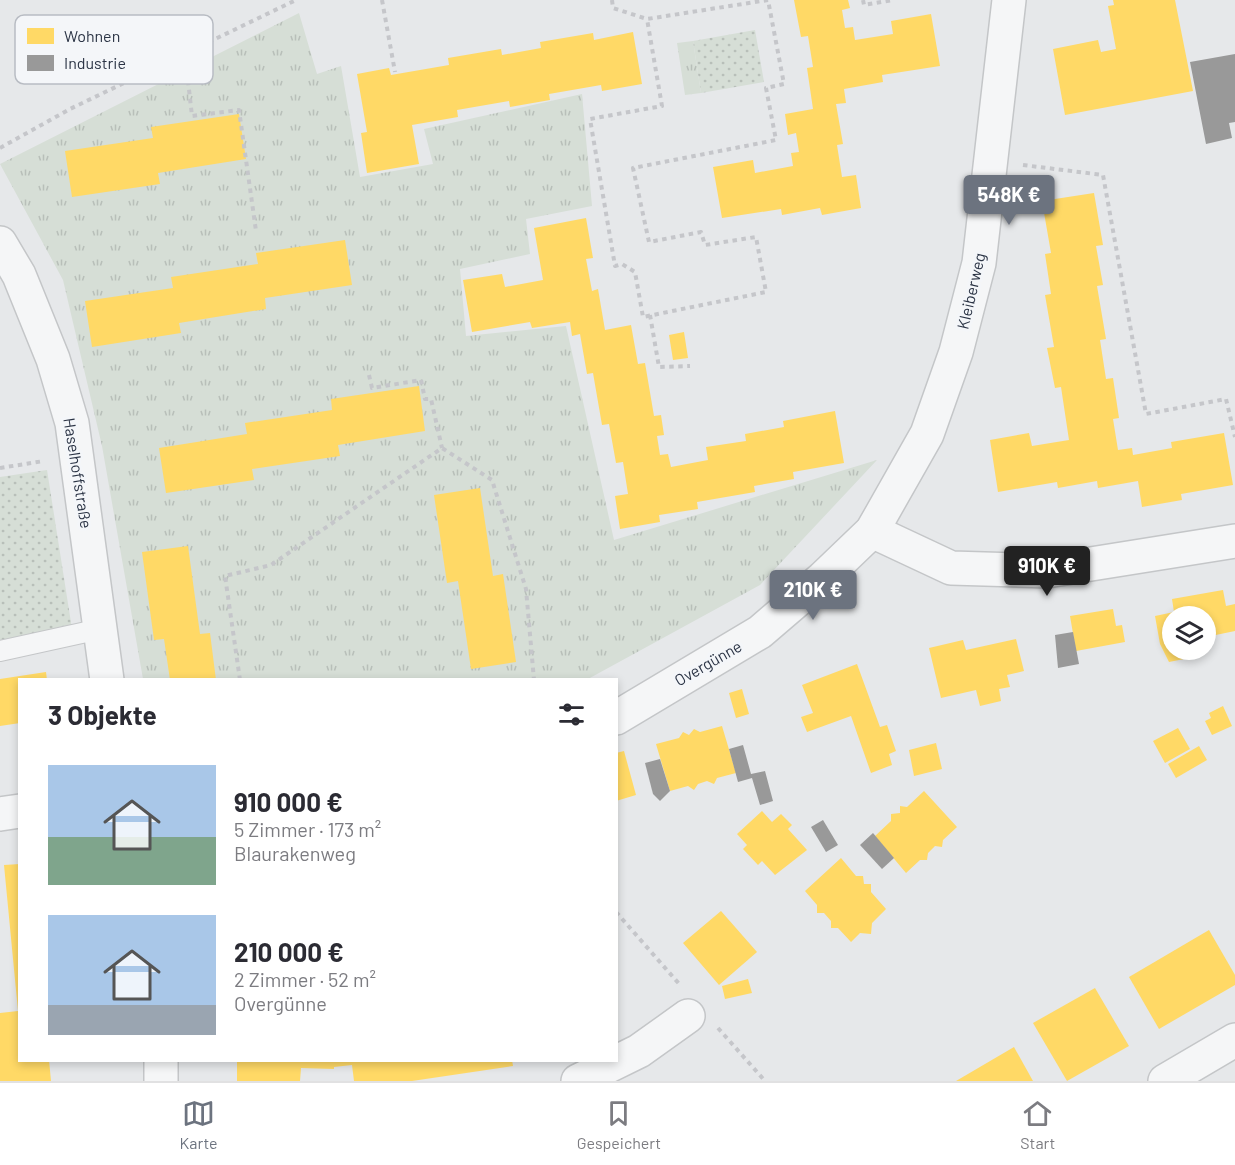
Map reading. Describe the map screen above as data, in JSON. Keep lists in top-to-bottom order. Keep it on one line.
{"streets":{"street":["Kleiberweg","Haselhoffstraße","Overgünne"]},"crossings":[["Kleiberweg","Overgünne"]],"legend":["Wohnen","Industrie"],"page":{"price":["548K €","910K €","210K €"],"heading":"3 Objekte","list":[{"name":"910 000 €","note":"5 Zimmer · 173 m² · Blaurakenweg"},{"name":"210 000 €","note":"2 Zimmer · 52 m² · Overgünne"}],"tabs":["Karte","Gespeichert","Start"]}}
